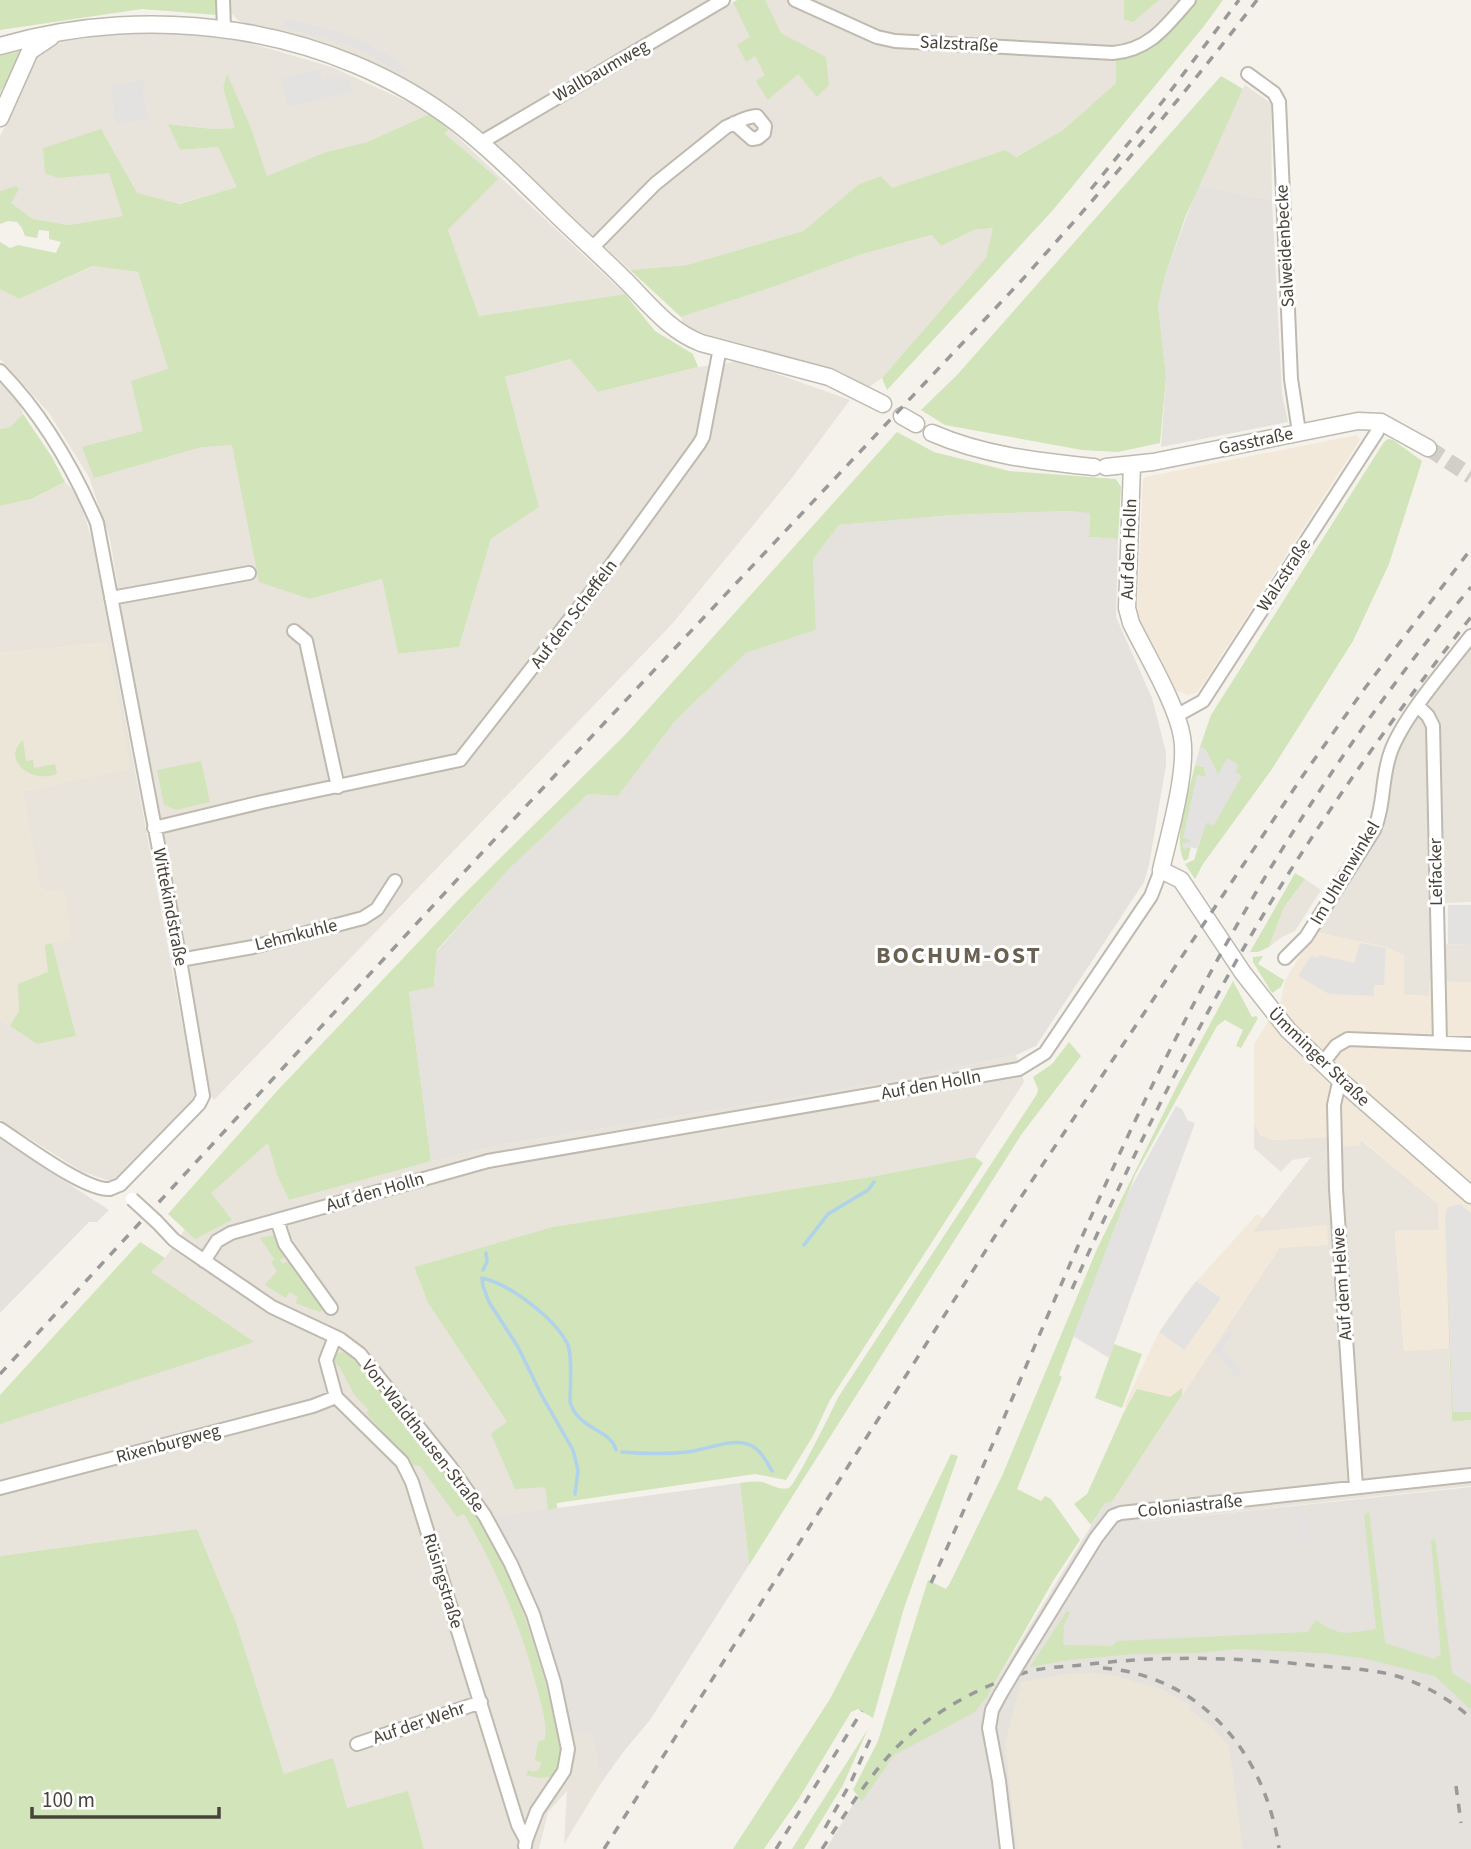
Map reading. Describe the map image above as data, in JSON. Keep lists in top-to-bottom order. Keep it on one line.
{"streets":{"street":["Salzstraße","Wallbaumweg","Salweidenbecke","Gasstraße","Auf den Holln","Walzstraße","Auf den Scheffeln","Leifacker","Im Uhlenwinkel","Wittekindstraße","Lehmkuhle","Ümminger Straße","Auf dem Helwe","Von-Waldthausen-Straße","Rixenburgweg","Coloniastraße","Rüsingstraße","Auf der Wehr"]},"crossings":[["Salweidenbecke","Gasstraße"],["Gasstraße","Auf den Holln"],["Gasstraße","Walzstraße"],["Auf den Holln","Walzstraße"],["Auf den Holln","Ümminger Straße"],["Auf den Holln","Von-Waldthausen-Straße"],["Auf den Scheffeln","Wittekindstraße"],["Leifacker","Im Uhlenwinkel"],["Wittekindstraße","Lehmkuhle"],["Wittekindstraße","Von-Waldthausen-Straße"],["Ümminger Straße","Auf dem Helwe"],["Auf dem Helwe","Coloniastraße"],["Von-Waldthausen-Straße","Rüsingstraße"],["Rixenburgweg","Rüsingstraße"],["Rüsingstraße","Auf der Wehr"]],"districts":["BOCHUM-OST"],"scale_bar":"100 m"}
